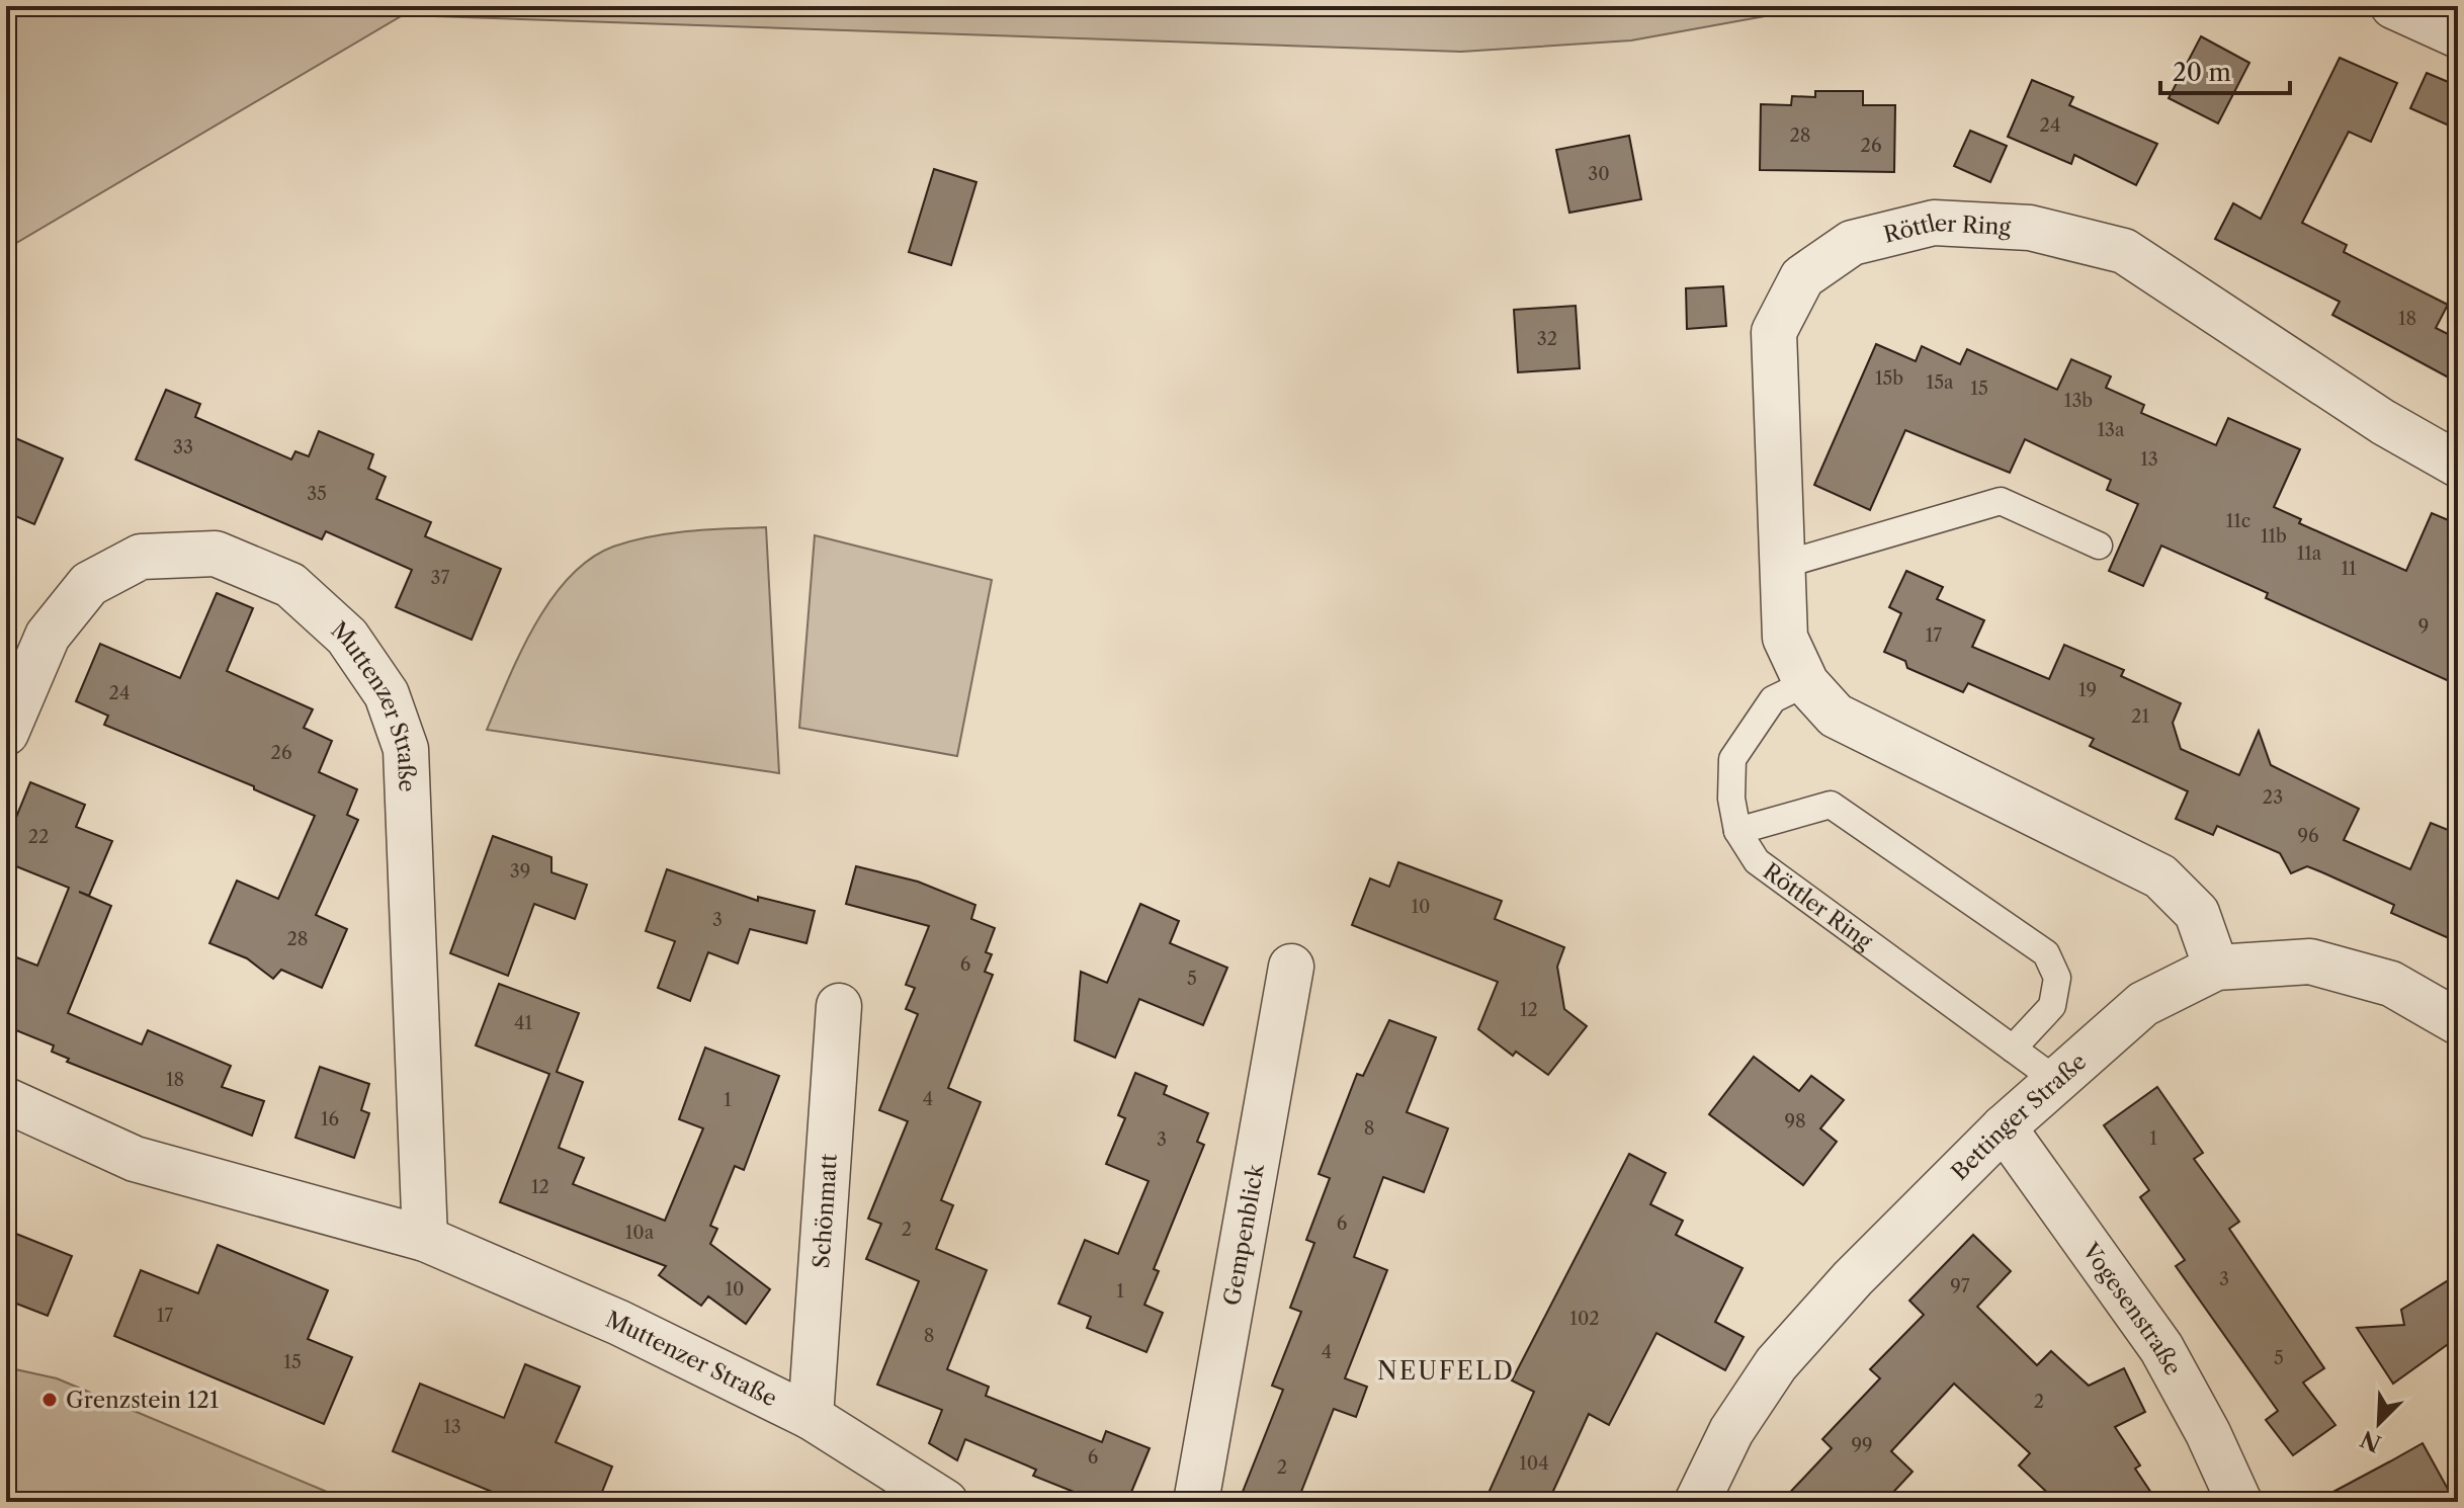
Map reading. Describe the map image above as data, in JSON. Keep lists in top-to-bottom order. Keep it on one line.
{"streets":{"street":["Röttler Ring","Muttenzer Straße","Bettinger Straße","Schönmatt","Gempenblick","Vogesenstraße"]},"crossings":[["Röttler Ring","Bettinger Straße"],["Muttenzer Straße","Schönmatt"],["Bettinger Straße","Vogesenstraße"]],"districts":["NEUFELD"],"places":["Grenzstein 121"],"house_numbers":["24","28","26","30","18","32","15b","15a","15","13b","13a","33","13","35","11c","11b","11a","11","37","9","17","19","24","21","26","23","96","22","39","10","3","28","6","5","12","41","18","4","1","16","98","8","1","3","12","6","2","10a","3","97","10","1","17","102","8","4","5","15","2","13","99","6","104","2"],"scale_bar":"20 m","north":"bottom left"}
